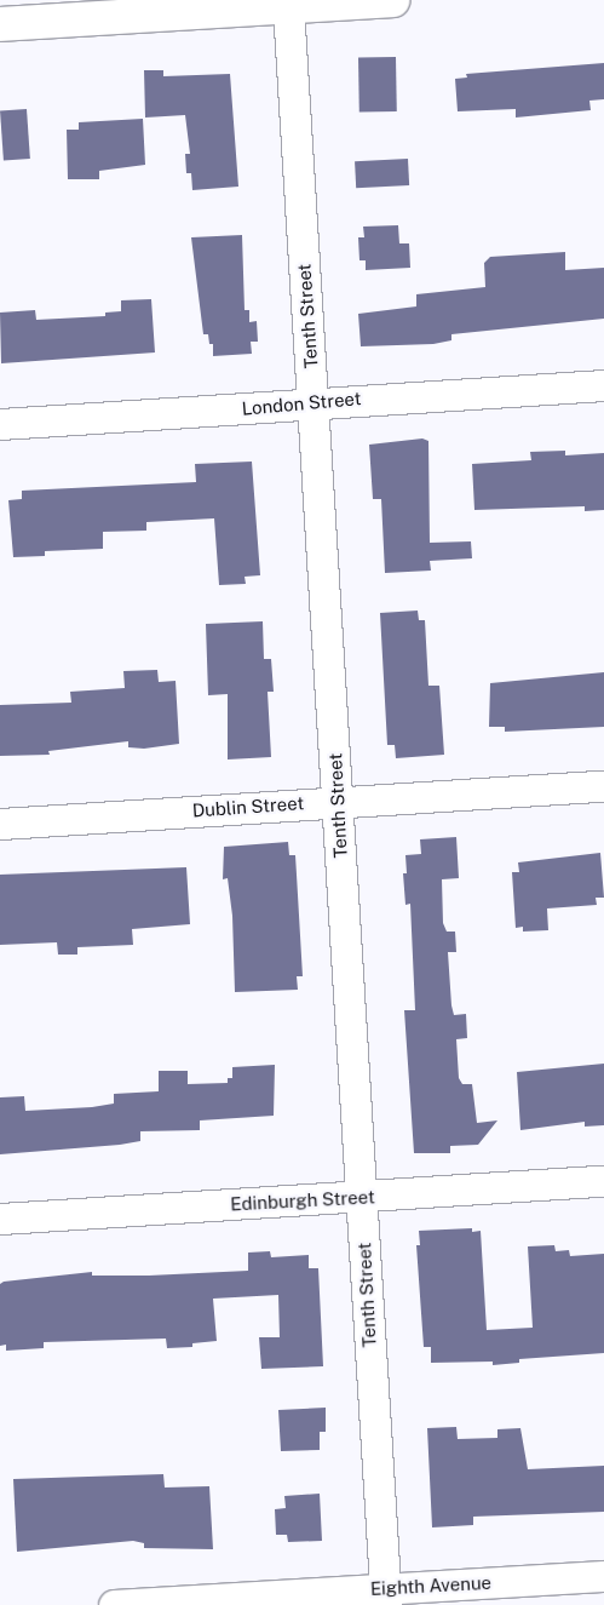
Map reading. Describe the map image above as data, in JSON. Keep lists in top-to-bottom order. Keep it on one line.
{"streets":{"street":["Tenth Street","London Street","Dublin Street","Edinburgh Street","Eighth Avenue"]},"crossings":[["Tenth Street","London Street"],["Tenth Street","Dublin Street"],["Tenth Street","Edinburgh Street"],["Tenth Street","Eighth Avenue"]]}
